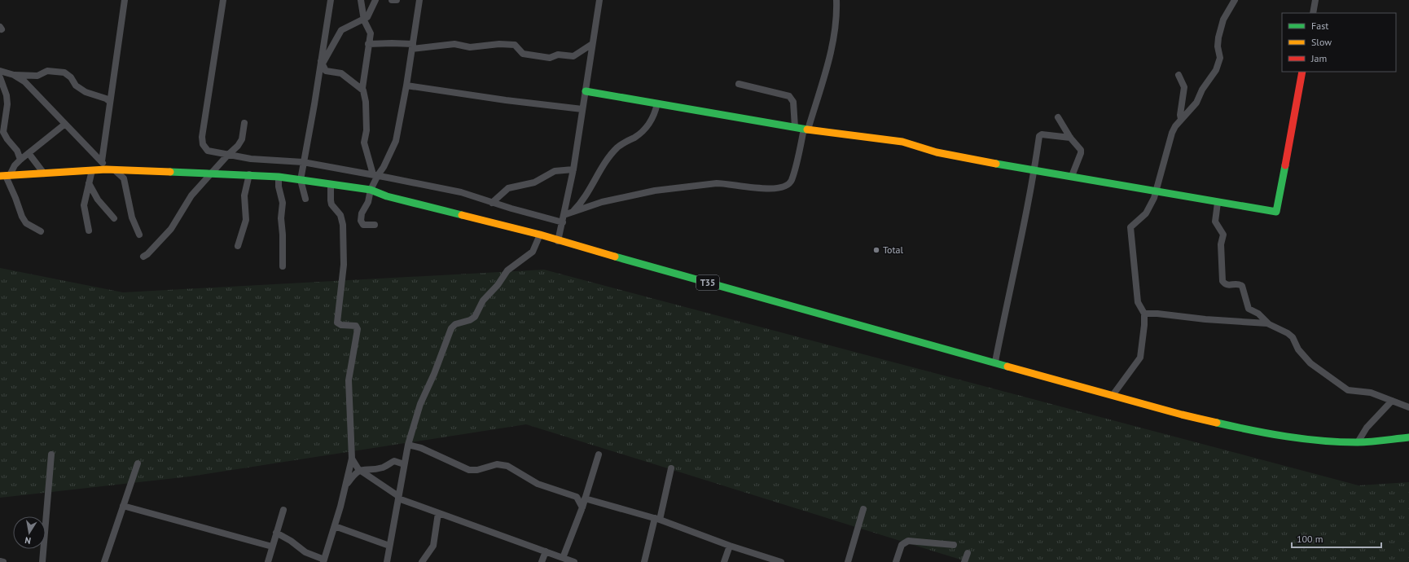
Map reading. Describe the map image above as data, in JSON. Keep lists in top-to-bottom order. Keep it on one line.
{"streets":{"main road":["T35"]},"places":["Total"],"legend":["Fast","Slow","Jam"],"scale_bar":"100 m","north":"bottom"}
